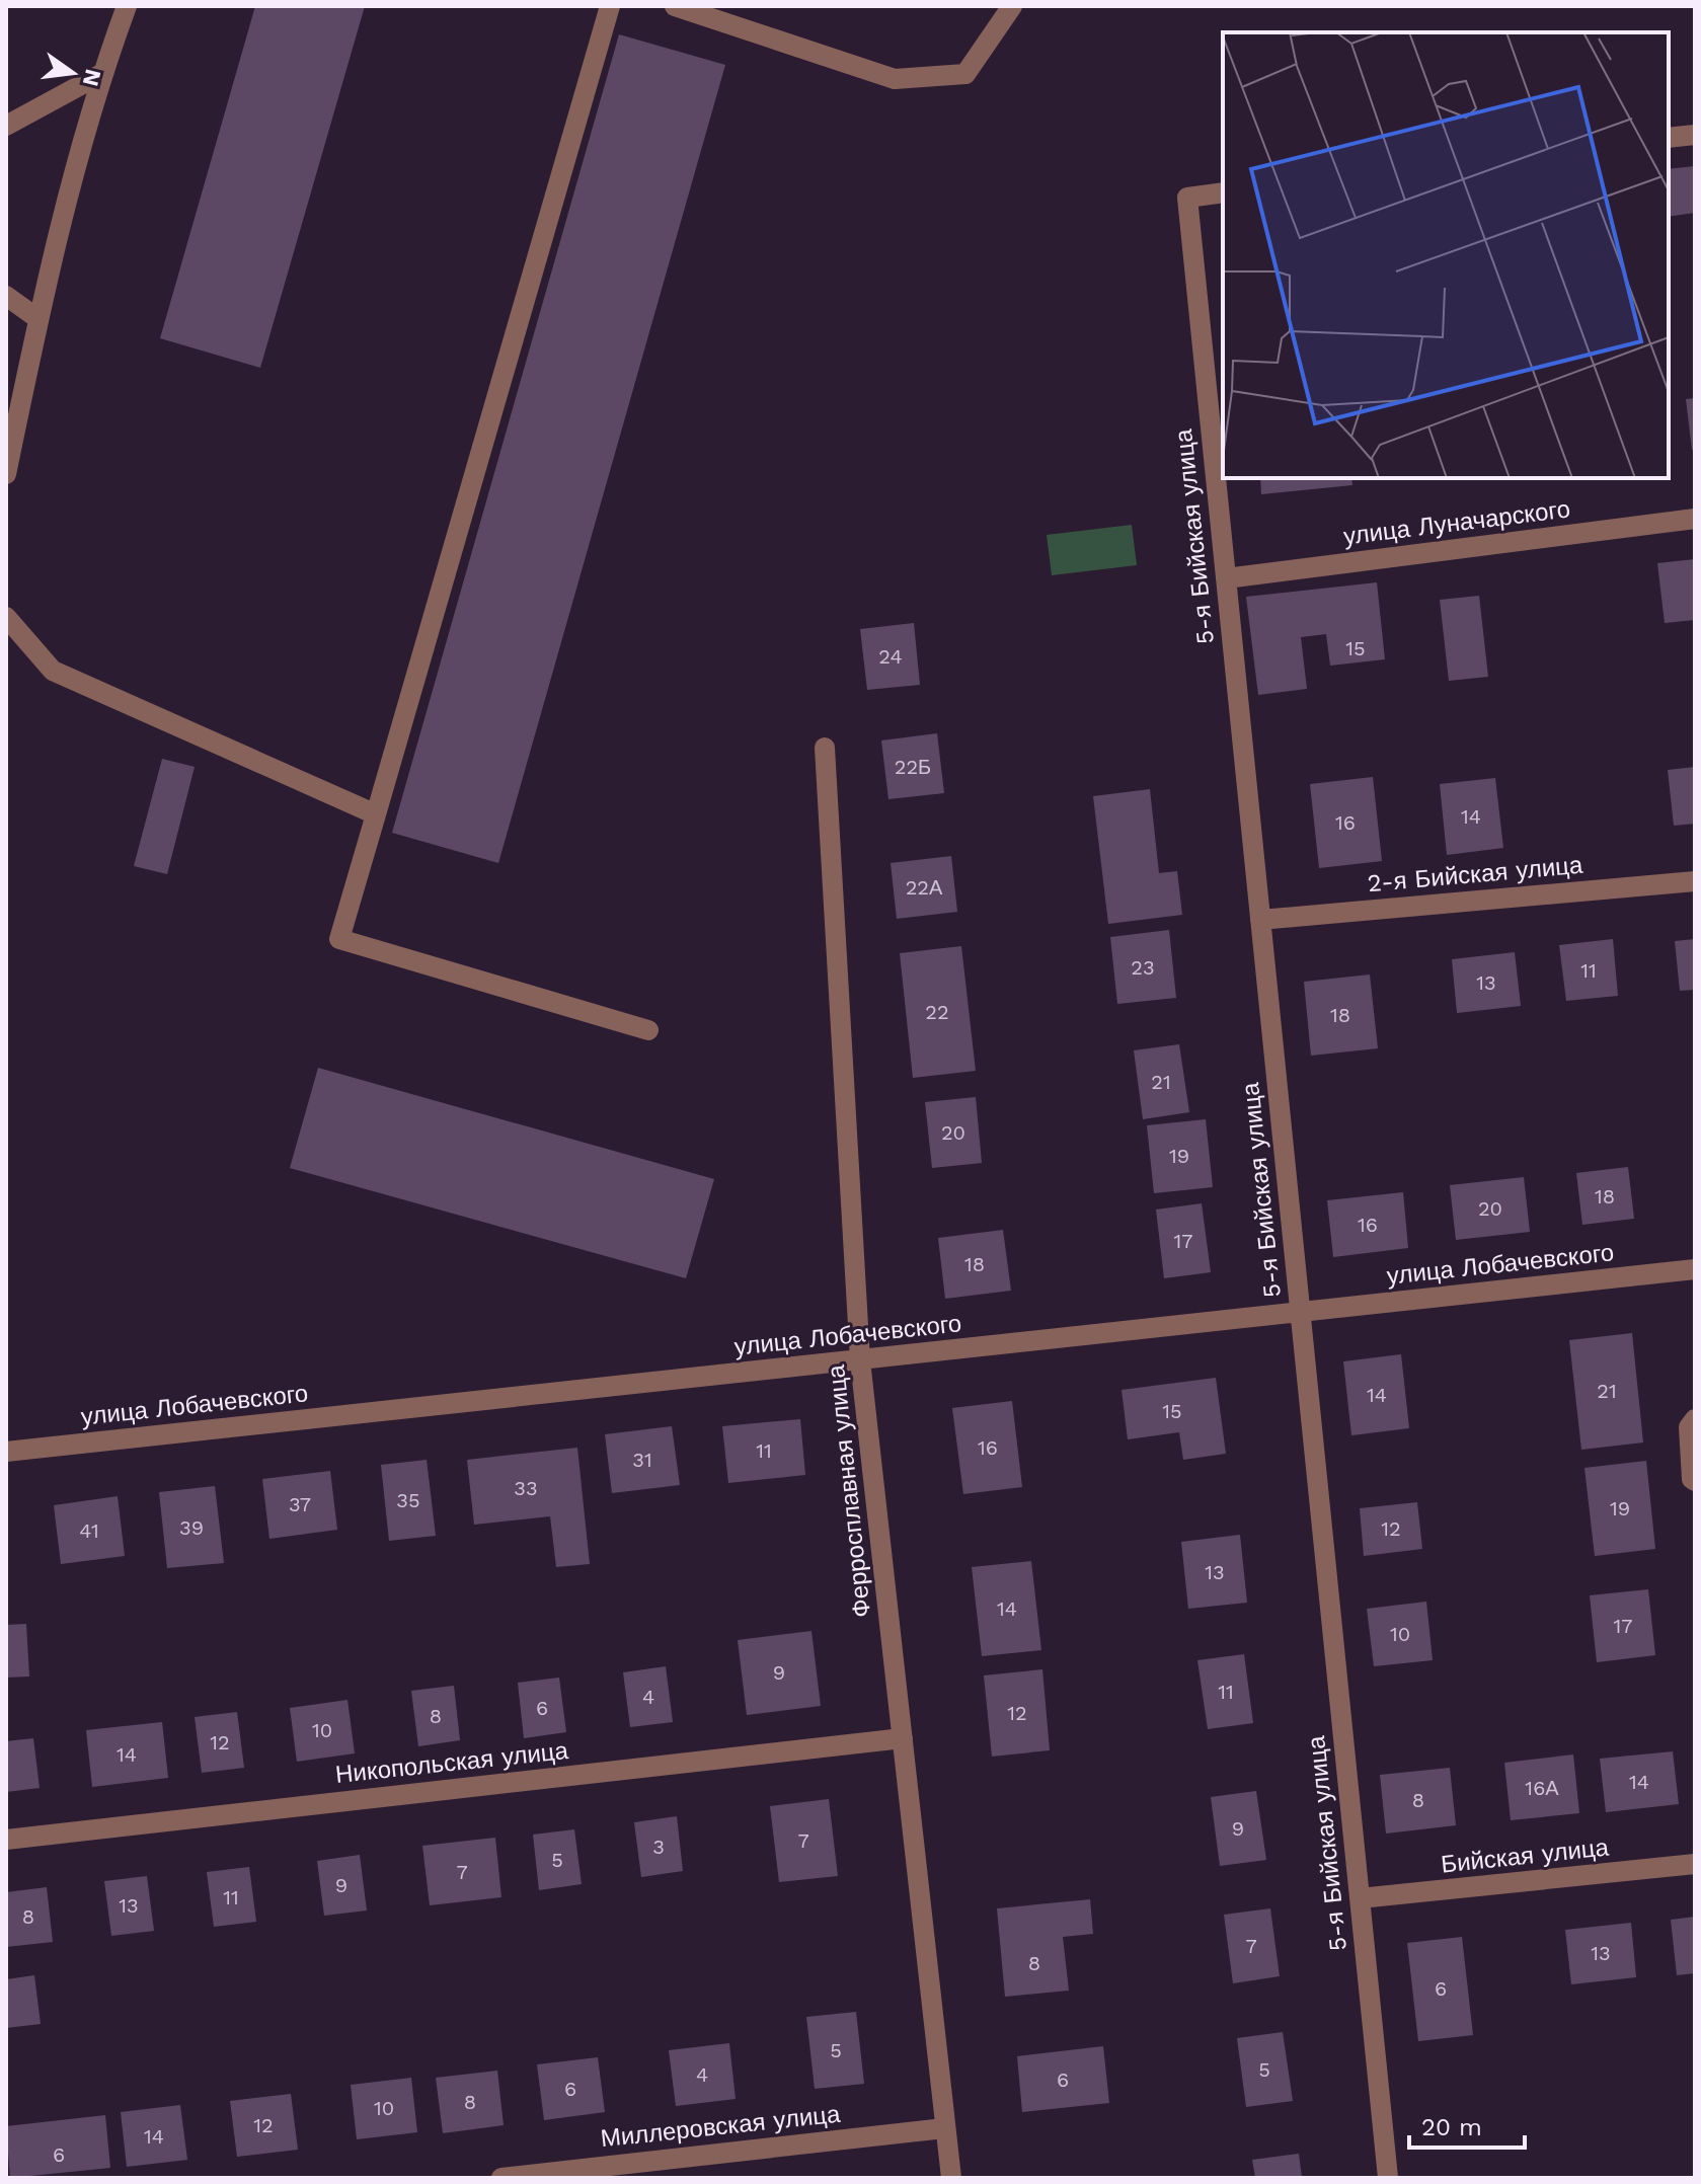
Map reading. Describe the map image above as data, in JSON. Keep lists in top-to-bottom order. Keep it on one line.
{"streets":{"street":["улица Луначарского","5-я Бийская улица","2-я Бийская улица","улица Лобачевского","Ферросплавная улица","Никопольская улица","Бийская улица","Миллеровская улица"]},"crossings":[["улица Луначарского","5-я Бийская улица"],["5-я Бийская улица","2-я Бийская улица"],["5-я Бийская улица","улица Лобачевского"],["5-я Бийская улица","Бийская улица"],["улица Лобачевского","Ферросплавная улица"],["Ферросплавная улица","Никопольская улица"],["Ферросплавная улица","Миллеровская улица"]],"house_numbers":["15","24","22Б","14","16","22А","23","11","13","22","18","21","20","19","18","20","16","17","18","21","14","15","16","11","31","33","35","37","19","39","12","41","13","14","17","10","9","11","4","6","12","8","10","12","14","14","16А","8","9","7","3","5","7","9","11","13","8","7","13","8","6","5","5","4","6","6","8","10","12","14","6"],"scale_bar":"20 m","north":"right"}
